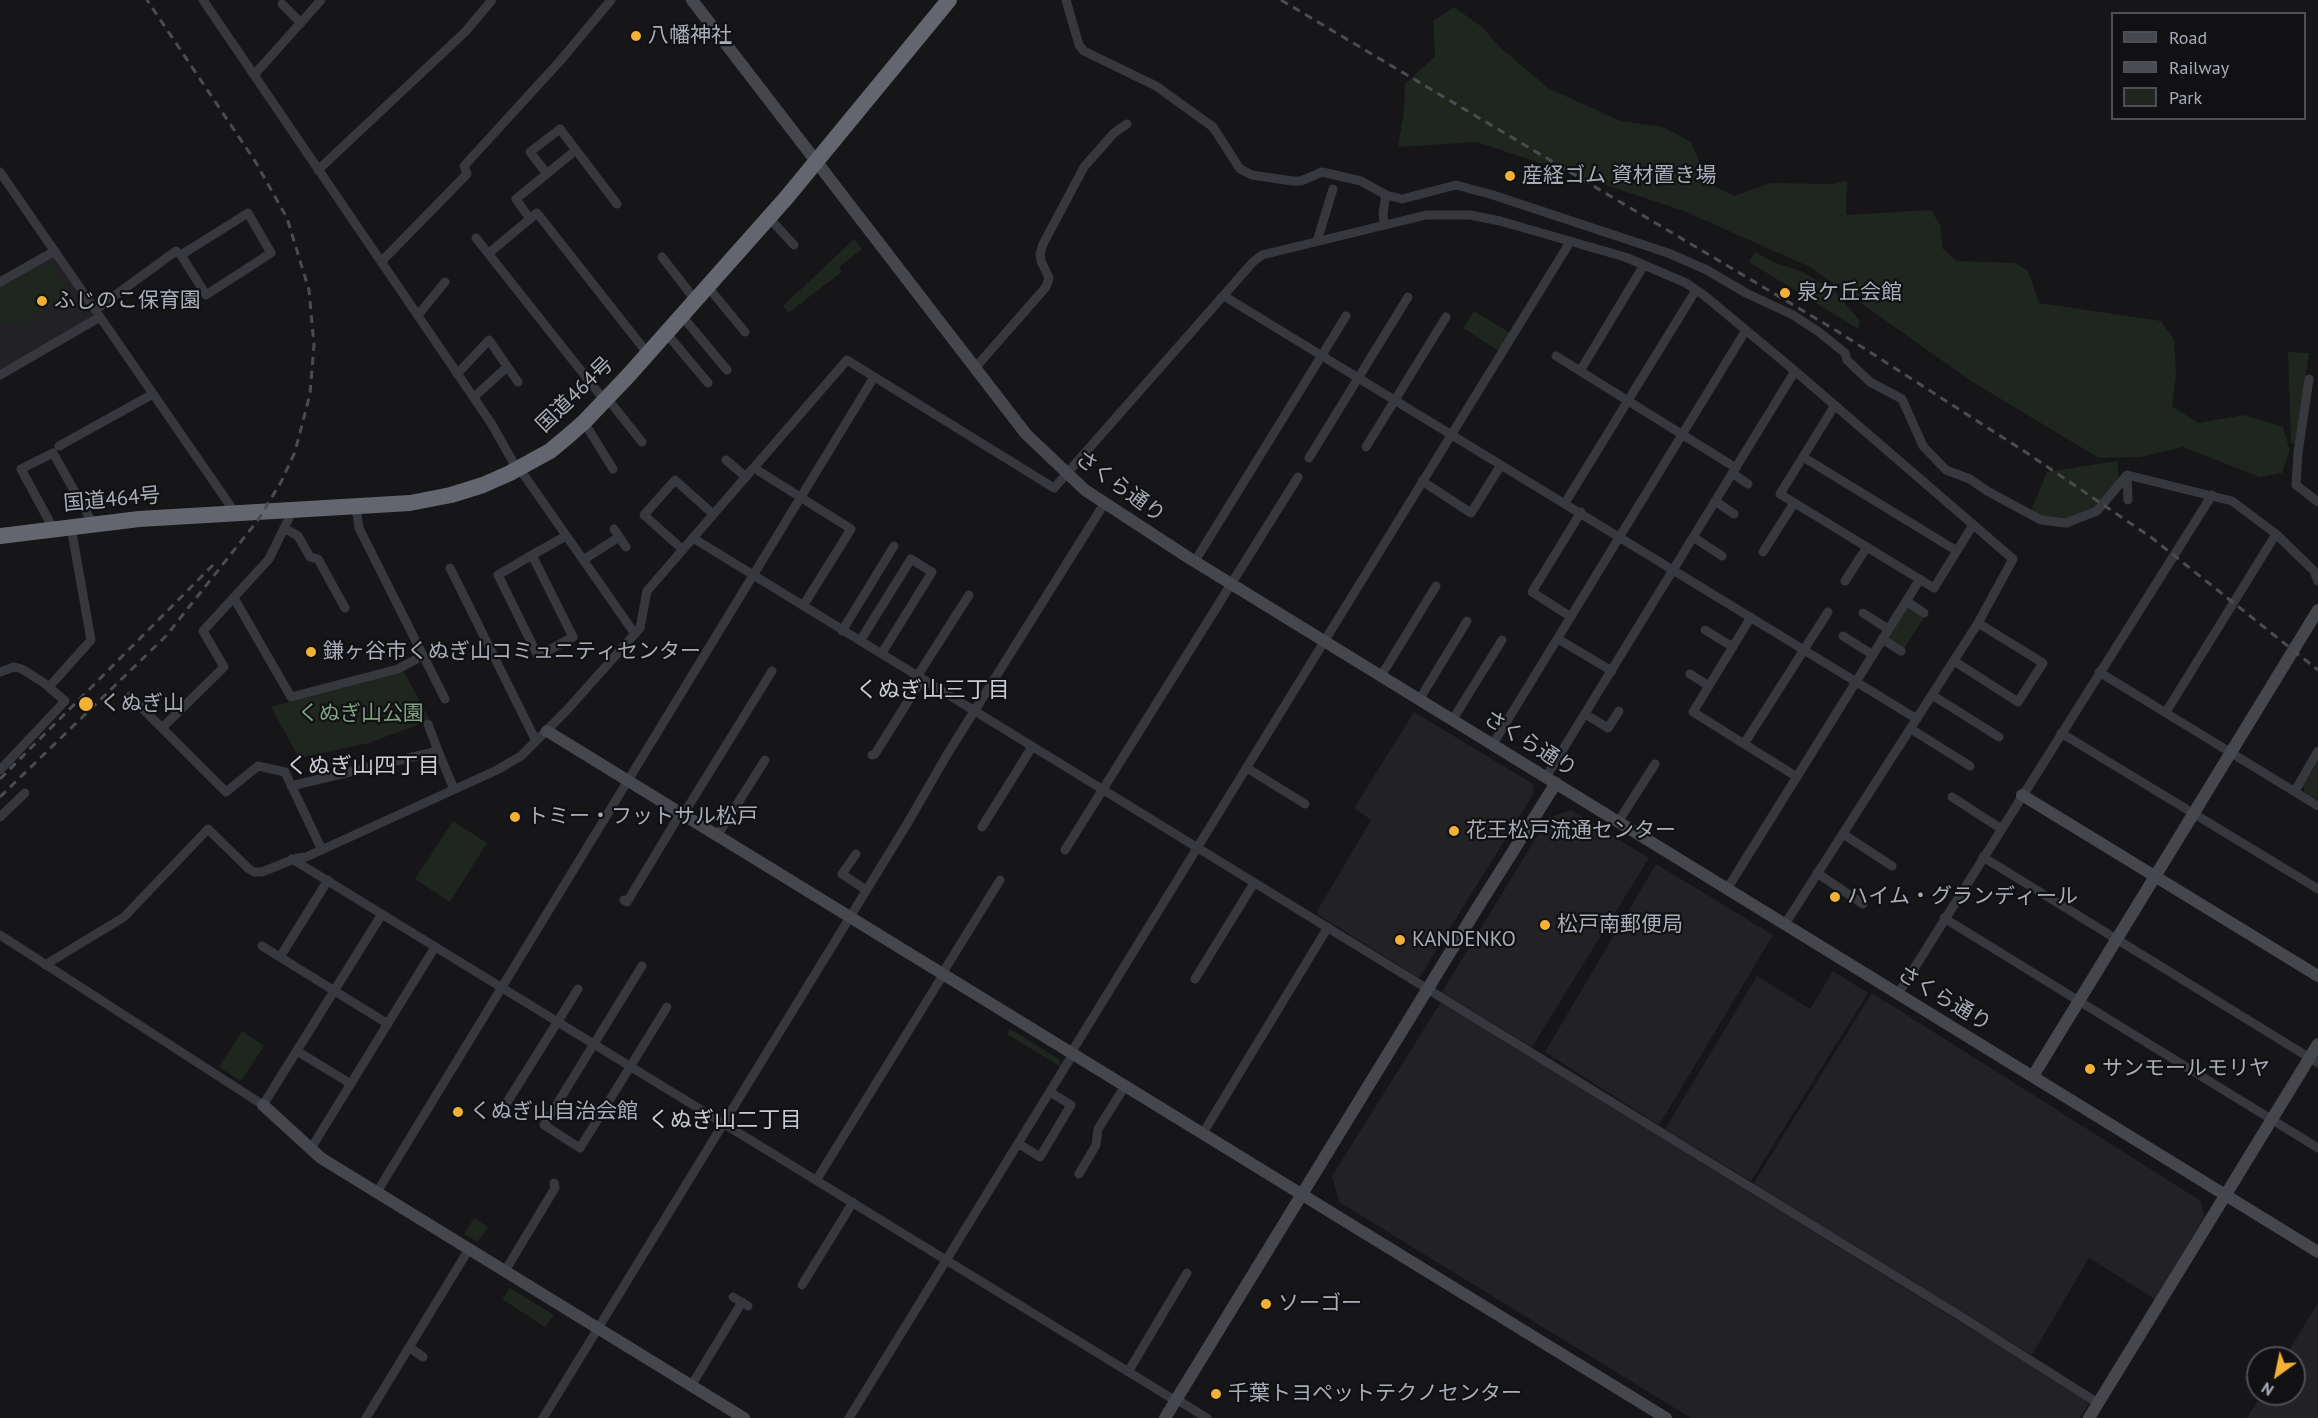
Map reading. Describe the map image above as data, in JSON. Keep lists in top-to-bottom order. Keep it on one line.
{"streets":{"highway":["国道464号"],"street":["さくら通り"]},"crossings":[["国道464号","さくら通り"]],"districts":["くぬぎ山三丁目","くぬぎ山四丁目","くぬぎ山二丁目"],"parks":["くぬぎ山公園"],"places":["八幡神社","産経ゴム 資材置き場","泉ケ丘会館","ふじのこ保育園","鎌ヶ谷市くぬぎ山コミュニティセンター","くぬぎ山","トミー・フットサル松戸","花王松戸流通センター","ハイム・グランディール","松戸南郵便局","KANDENKO","サンモールモリヤ","くぬぎ山自治会館","ソーゴー","千葉トヨペットテクノセンター"],"legend":["Road","Railway","Park"],"north":"bottom left"}
